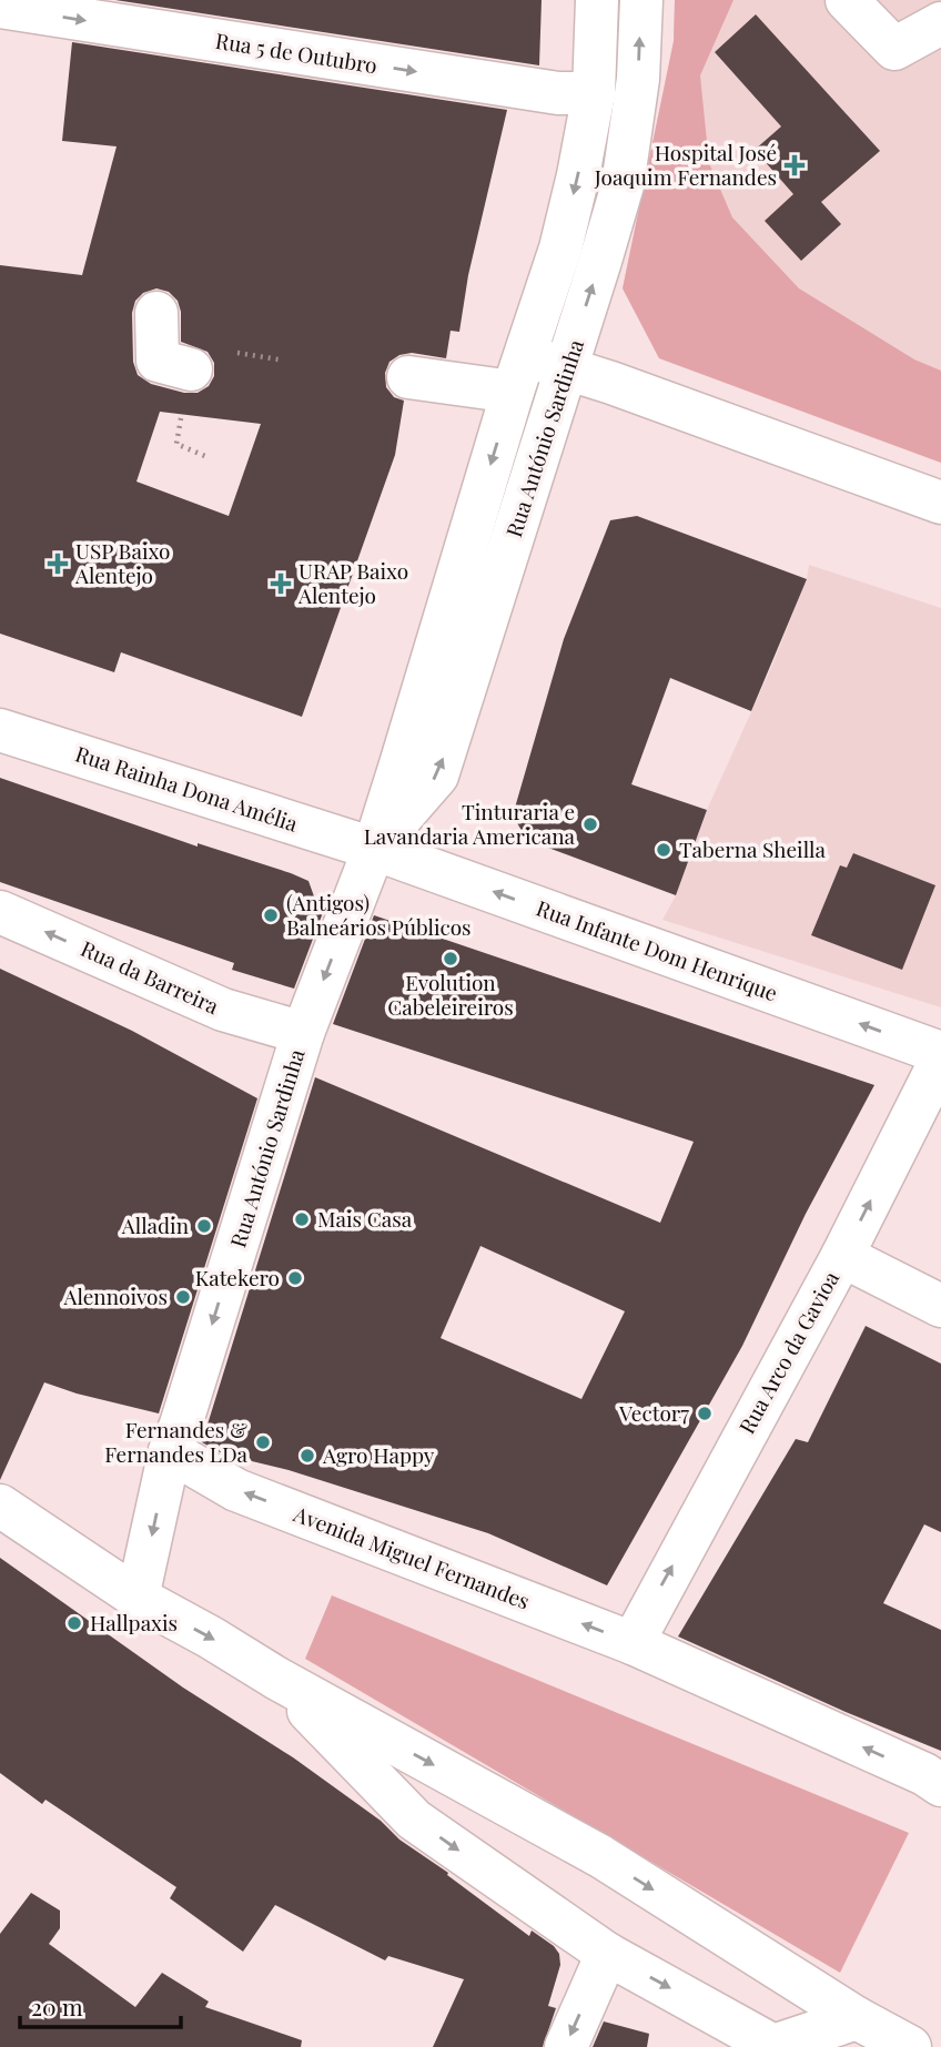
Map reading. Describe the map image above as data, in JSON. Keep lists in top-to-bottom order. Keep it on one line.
{"streets":{"street":["Rua 5 de Outubro","Rua António Sardinha","Rua Rainha Dona Amélia","Rua Infante Dom Henrique","Rua da Barreira","Rua Arco da Gavioa","Avenida Miguel Fernandes"]},"crossings":[["Rua 5 de Outubro","Rua António Sardinha"],["Rua António Sardinha","Rua Rainha Dona Amélia"],["Rua António Sardinha","Rua Infante Dom Henrique"],["Rua António Sardinha","Rua da Barreira"],["Rua António Sardinha","Avenida Miguel Fernandes"],["Rua Rainha Dona Amélia","Rua Infante Dom Henrique"],["Rua Arco da Gavioa","Avenida Miguel Fernandes"]],"one_way":["Rua Infante Dom Henrique","Rua da Barreira","Rua Arco da Gavioa"],"places":{"health":["Hospital José Joaquim Fernandes","USP Baixo Alentejo","URAP Baixo Alentejo"],"other":["Tinturaria e Lavandaria Americana","Taberna Sheilla","(Antigos) Balneários Públicos","Evolution Cabeleireiros","Mais Casa","Alladin","Katekero","Alennoivos","Vector7","Fernandes & Fernandes LDa","Agro Happy","Hallpaxis"]},"scale_bar":"20 m"}
